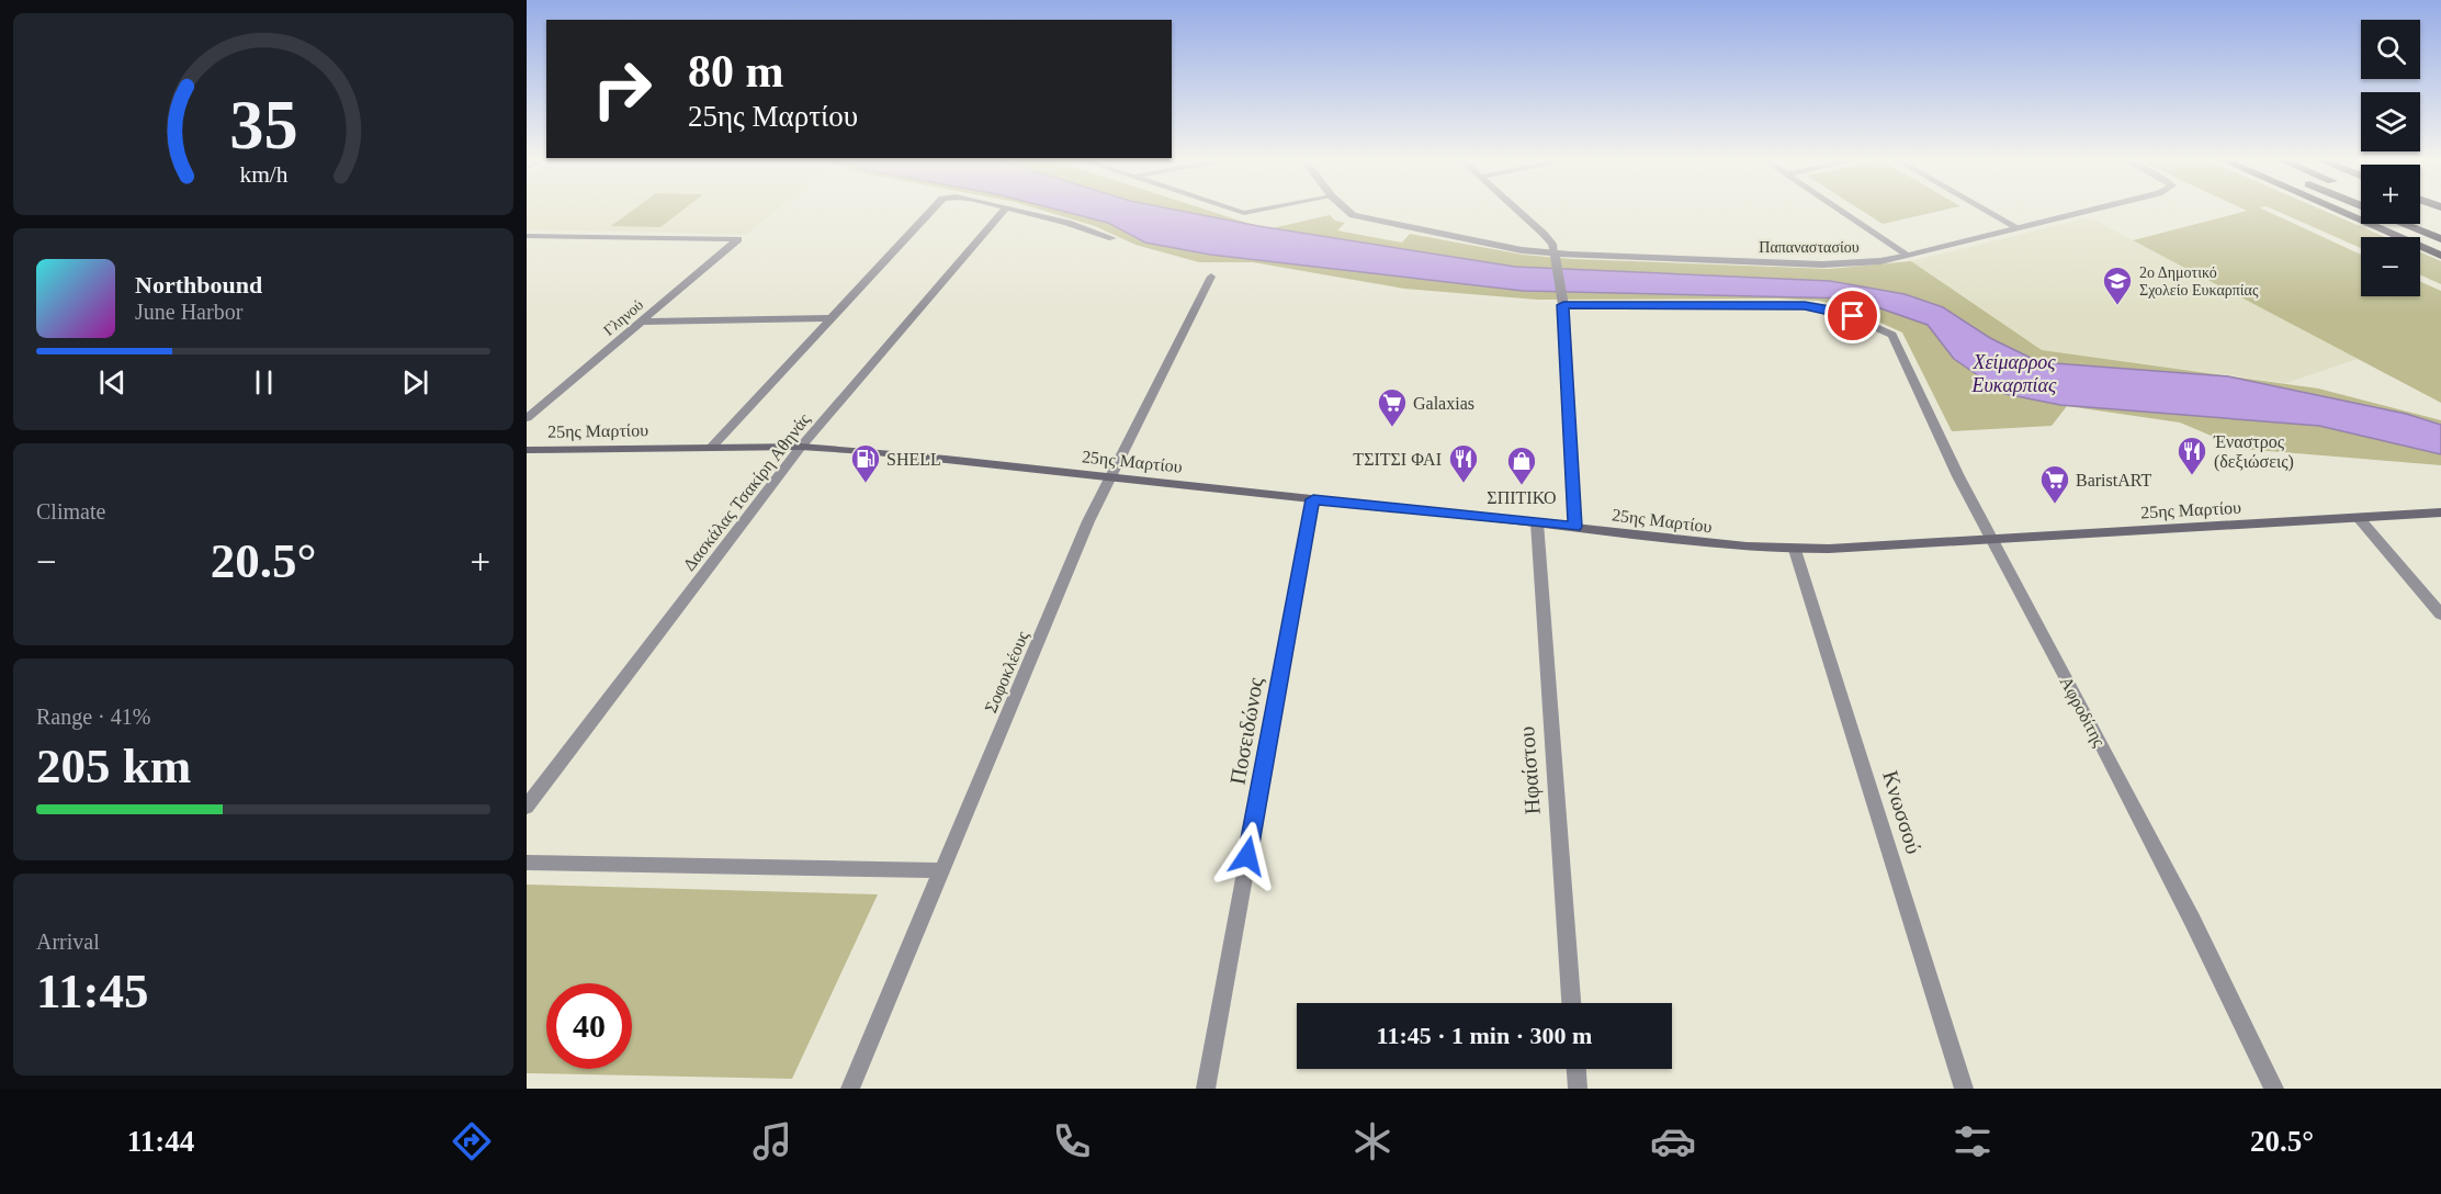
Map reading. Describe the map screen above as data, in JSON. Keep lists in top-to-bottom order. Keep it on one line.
{"streets":{"main road":["25ης Μαρτίου"],"street":["Παπαναστασίου","Γληνού","Δασκάλας Τσακίρη Αθηνάς","Σοφοκλέους","Αφροδίτης","Ποσειδώνος","Ηφαίστου","Κνωσσού"]},"crossings":[["25ης Μαρτίου","Δασκάλας Τσακίρη Αθηνάς"],["25ης Μαρτίου","Σοφοκλέους"],["25ης Μαρτίου","Αφροδίτης"],["25ης Μαρτίου","Ποσειδώνος"],["25ης Μαρτίου","Ηφαίστου"],["25ης Μαρτίου","Κνωσσού"]],"water":["Χείμαρρος Ευκαρπίας"],"places":{"school or university":["2ο Δημοτικό Σχολείο Ευκαρπίας"],"supermarket":["Galaxias","BaristART"],"restaurant":["Έναστρος (δεξιώσεις)","ΤΣΙΤΣΙ ΦΑΙ"],"fuel station":["SHELL"],"shop":["ΣΠΙΤΙΚΟ"]},"page":{"map_buttons":["+","−"],"turn":["80 m","25ης Μαρτίου"],"song":["Northbound","June Harbor"],"tile":["Climate",["Range · 41%","205 km"],["Arrival","11:45"]],"heat":["−","20.5°","+"],"limit":"40","trip":"11:45 · 1 min · 300 m","tabs":["11:44","20.5°"],"gauge":["35","km/h"]}}
